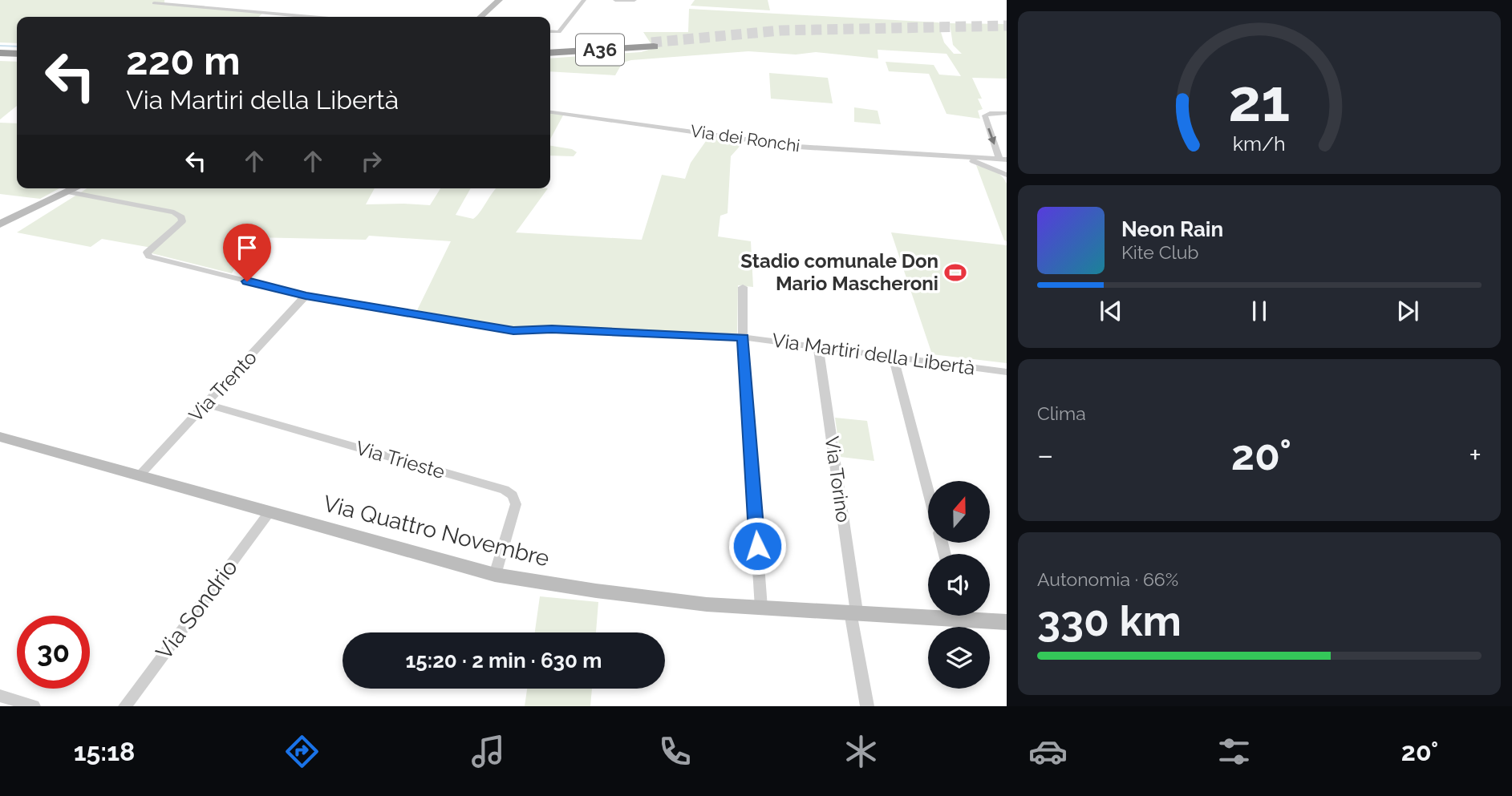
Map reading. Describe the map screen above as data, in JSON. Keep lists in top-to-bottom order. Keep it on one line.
{"streets":{"highway":["A36"],"street":["Via dei Ronchi","Via Martiri della Libertà","Via Trento","Via Trieste","Via Torino","Via Quattro Novembre","Via Sondrio"]},"crossings":[["Via Martiri della Libertà","Via Trento"],["Via Martiri della Libertà","Via Torino"],["Via Trento","Via Trieste"],["Via Trento","Via Quattro Novembre"],["Via Trieste","Via Quattro Novembre"],["Via Torino","Via Quattro Novembre"],["Via Quattro Novembre","Via Sondrio"]],"places":{"sports":["Stadio comunale Don Mario Mascheroni"]},"north":"top","page":{"turn":["220 m","Via Martiri della Libertà"],"song":["Neon Rain","Kite Club"],"tile":["Clima",["Autonomia · 66%","330 km"]],"heat":["−","20°","+"],"limit":"30","trip":"15:20 · 2 min · 630 m","tabs":["15:18","20°"],"gauge":["21","km/h"]}}
